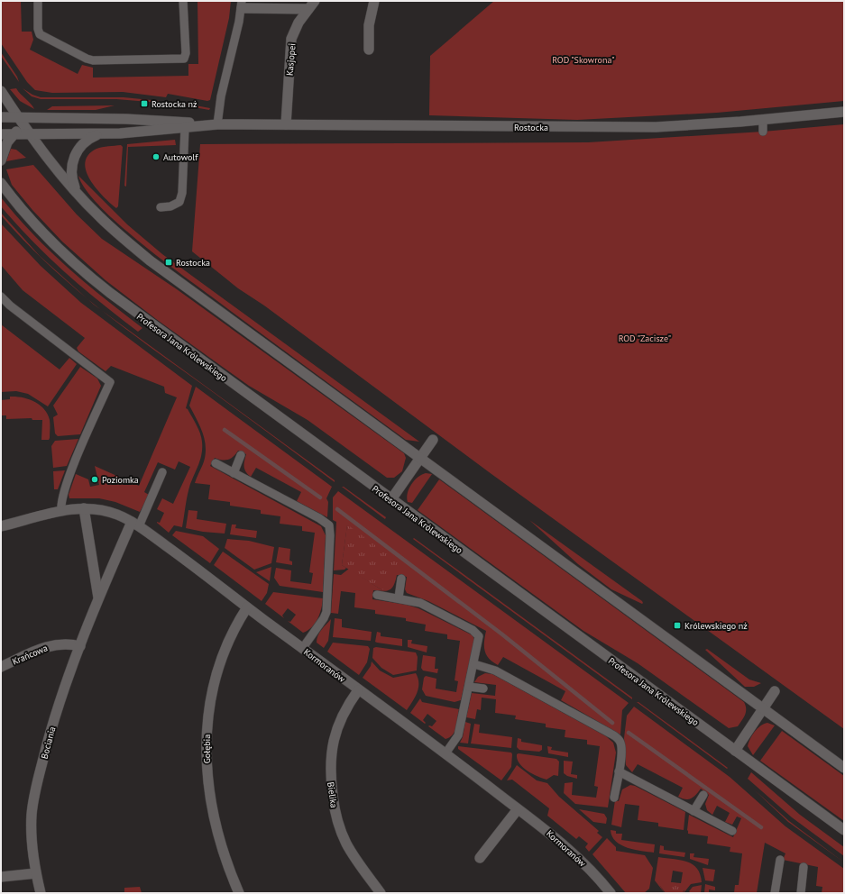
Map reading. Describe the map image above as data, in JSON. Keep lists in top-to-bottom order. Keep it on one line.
{"streets":{"street":["Kasjopei","Rostocka","Profesora Jana Królewskiego","Krańcowa","Kormoranów","Bociania","Gołębia","Bielika"]},"crossings":[["Kasjopei","Rostocka"],["Krańcowa","Bociania"],["Kormoranów","Bociania"],["Kormoranów","Gołębia"],["Kormoranów","Bielika"]],"parks":["ROD \"Skowrona\"","ROD \"Zacisze\""],"places":{"transit":["Rostocka nż","Rostocka","Królewskiego nż"],"other":["Autowolf","Poziomka"]}}
